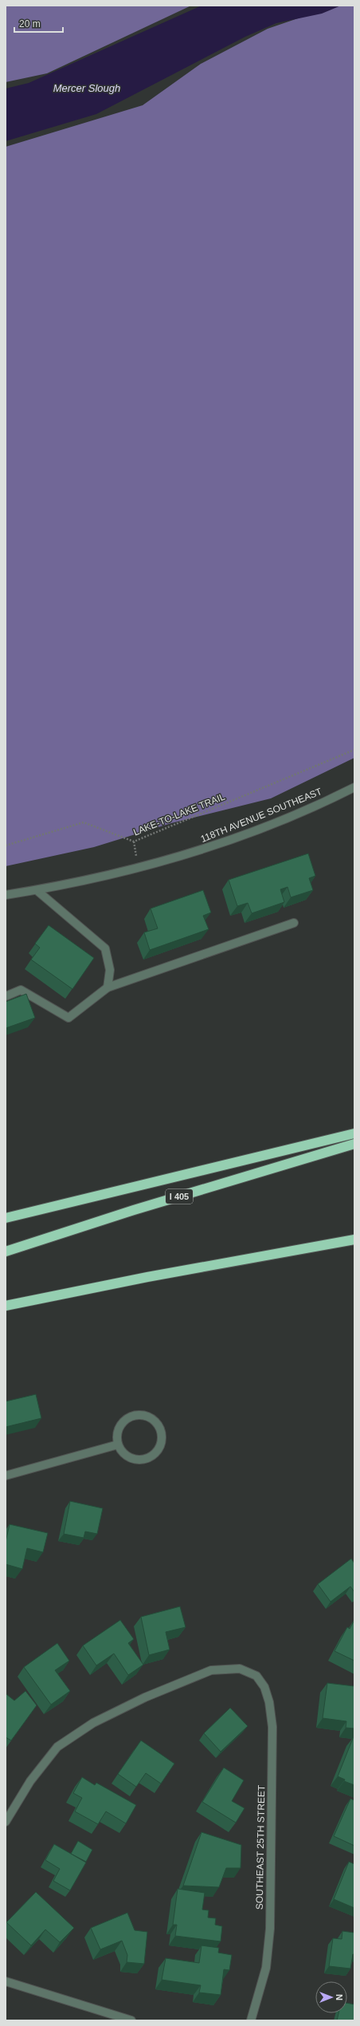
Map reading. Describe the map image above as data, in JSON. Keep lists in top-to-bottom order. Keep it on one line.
{"streets":{"highway":["I 405"],"street":["118TH AVENUE SOUTHEAST","SOUTHEAST 25TH STREET"],"path":["LAKE-TO-LAKE TRAIL"]},"water":["Mercer Slough"],"scale_bar":"20 m","north":"right"}
